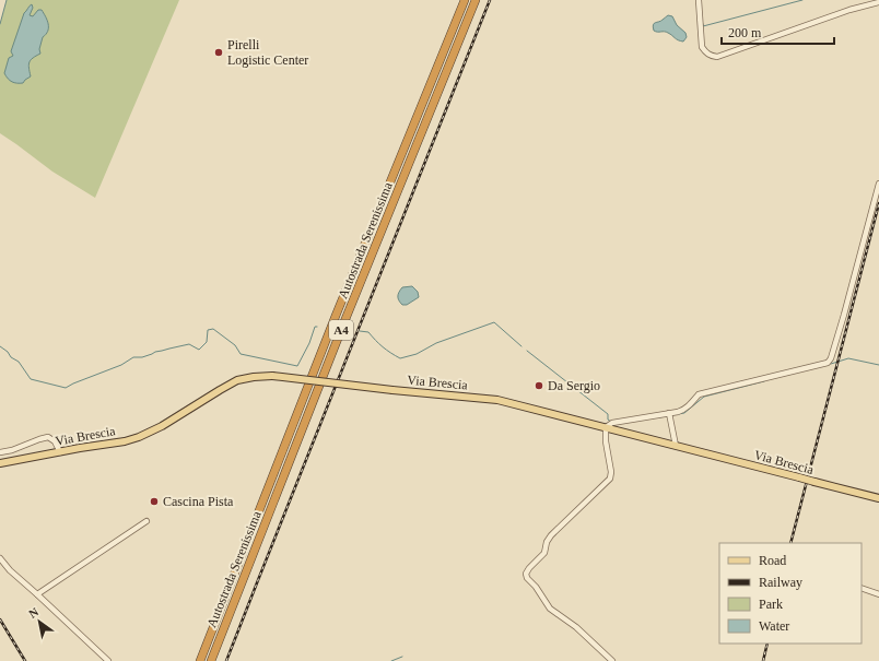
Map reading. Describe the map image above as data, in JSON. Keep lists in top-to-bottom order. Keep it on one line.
{"streets":{"highway":["Autostrada Serenissima","A4"],"main road":["Via Brescia"]},"places":["Pirelli Logistic Center","Da Sergio","Cascina Pista"],"legend":["Road","Railway","Park","Water"],"scale_bar":"200 m","north":"top left"}
